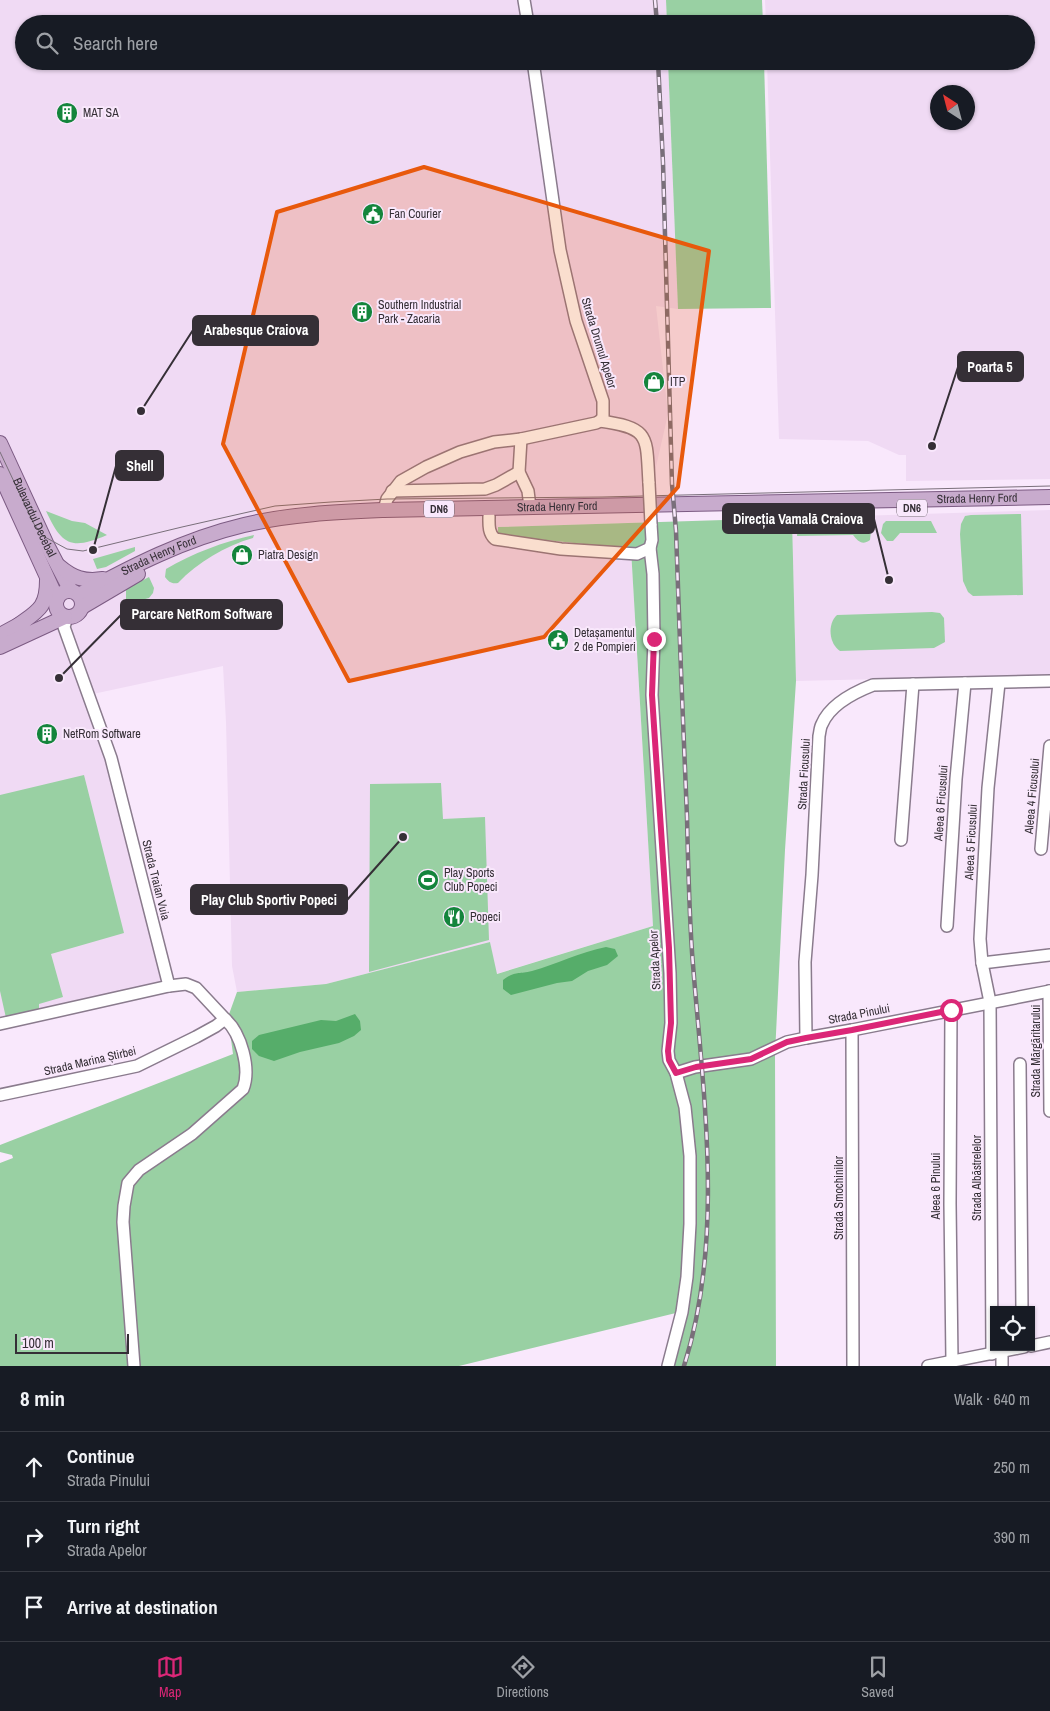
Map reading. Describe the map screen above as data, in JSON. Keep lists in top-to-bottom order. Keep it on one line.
{"streets":{"main road":["Strada Henry Ford","DN6","Bulevardul Decebal"],"street":["Strada Drumul Apelor","Strada Ficusului","Aleea 4 Ficusului","Aleea 6 Ficusului","Aleea 5 Ficusului","Strada Traian Vuia","Strada Apelor","Strada Pinului","Strada Mărgăritarului","Strada Marina Știrbei","Strada Albăstrelelor","Aleea 6 Pinului","Strada Smochinilor"]},"crossings":[["Strada Drumul Apelor","Strada Apelor"],["Strada Henry Ford","DN6"],["Strada Henry Ford","Bulevardul Decebal"],["DN6","Bulevardul Decebal"],["DN6","Strada Traian Vuia"],["Bulevardul Decebal","Strada Traian Vuia"],["Strada Ficusului","Aleea 6 Ficusului"],["Strada Ficusului","Aleea 5 Ficusului"],["Strada Ficusului","Strada Pinului"],["Aleea 5 Ficusului","Strada Pinului"],["Aleea 5 Ficusului","Strada Albăstrelelor"],["Strada Apelor","Strada Pinului"],["Strada Pinului","Strada Mărgăritarului"],["Strada Pinului","Strada Albăstrelelor"],["Strada Pinului","Aleea 6 Pinului"],["Strada Pinului","Strada Smochinilor"]],"places":{"building":["MAT SA","Southern Industrial Park - Zacaria","NetRom Software"],"public building":["Fan Courier","Detașamentul 2 de Pompieri"],"shop":["ITP","Piatra Design"],"other":["Arabesque Craiova","Poarta 5","Shell","Direcția Vamală Craiova","Parcare NetRom Software","Play Club Sportiv Popeci"],"sports":["Play Sports Club Popeci"],"restaurant":["Popeci"]},"scale_bar":"100 m","north":"top left","page":{"search":"Search here","scale":"100 m","heading":["8 min","Walk · 640 m"],"list":[["Continue","Strada Pinului","250 m"],["Turn right","Strada Apelor","390 m"],"Arrive at destination"],"nav":["Map","Directions","Saved"]}}
